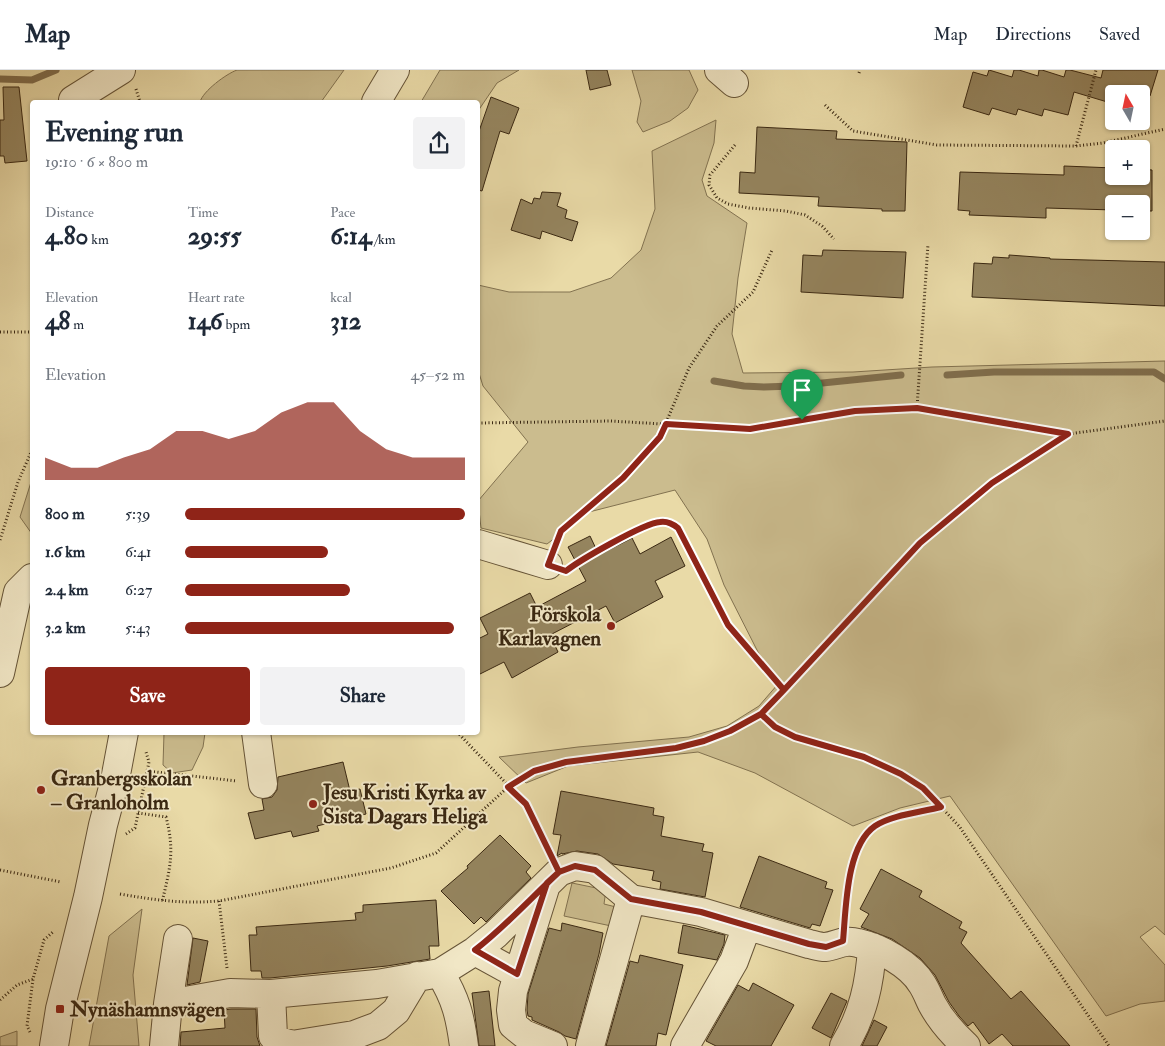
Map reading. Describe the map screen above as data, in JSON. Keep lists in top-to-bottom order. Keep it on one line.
{"places":{"other":["Förskola Karlavagnen","Granbergsskolan – Granloholm","Jesu Kristi Kyrka av Sista Dagars Heliga"],"transit":["Nynäshamnsvägen"]},"north":"top","page":{"header":"Map","nav":["Map","Directions","Saved"],"map_buttons":["+","−"],"heading":["Evening run","19:10 · 6 × 800 m"],"stats":[["Distance","4.80 km"],["Time","29:55"],["Pace","6:14 /km"],["Elevation","48 m"],["Heart rate","146 bpm"],["kcal","312"]],"chart":["Elevation","45–52 m"],"list":[{"name":"800 m","note":"5:39"},{"name":"1.6 km","note":"6:41"},{"name":"2.4 km","note":"6:27"},{"name":"3.2 km","note":"5:43"}],"buttons":["Save","Share"]}}
